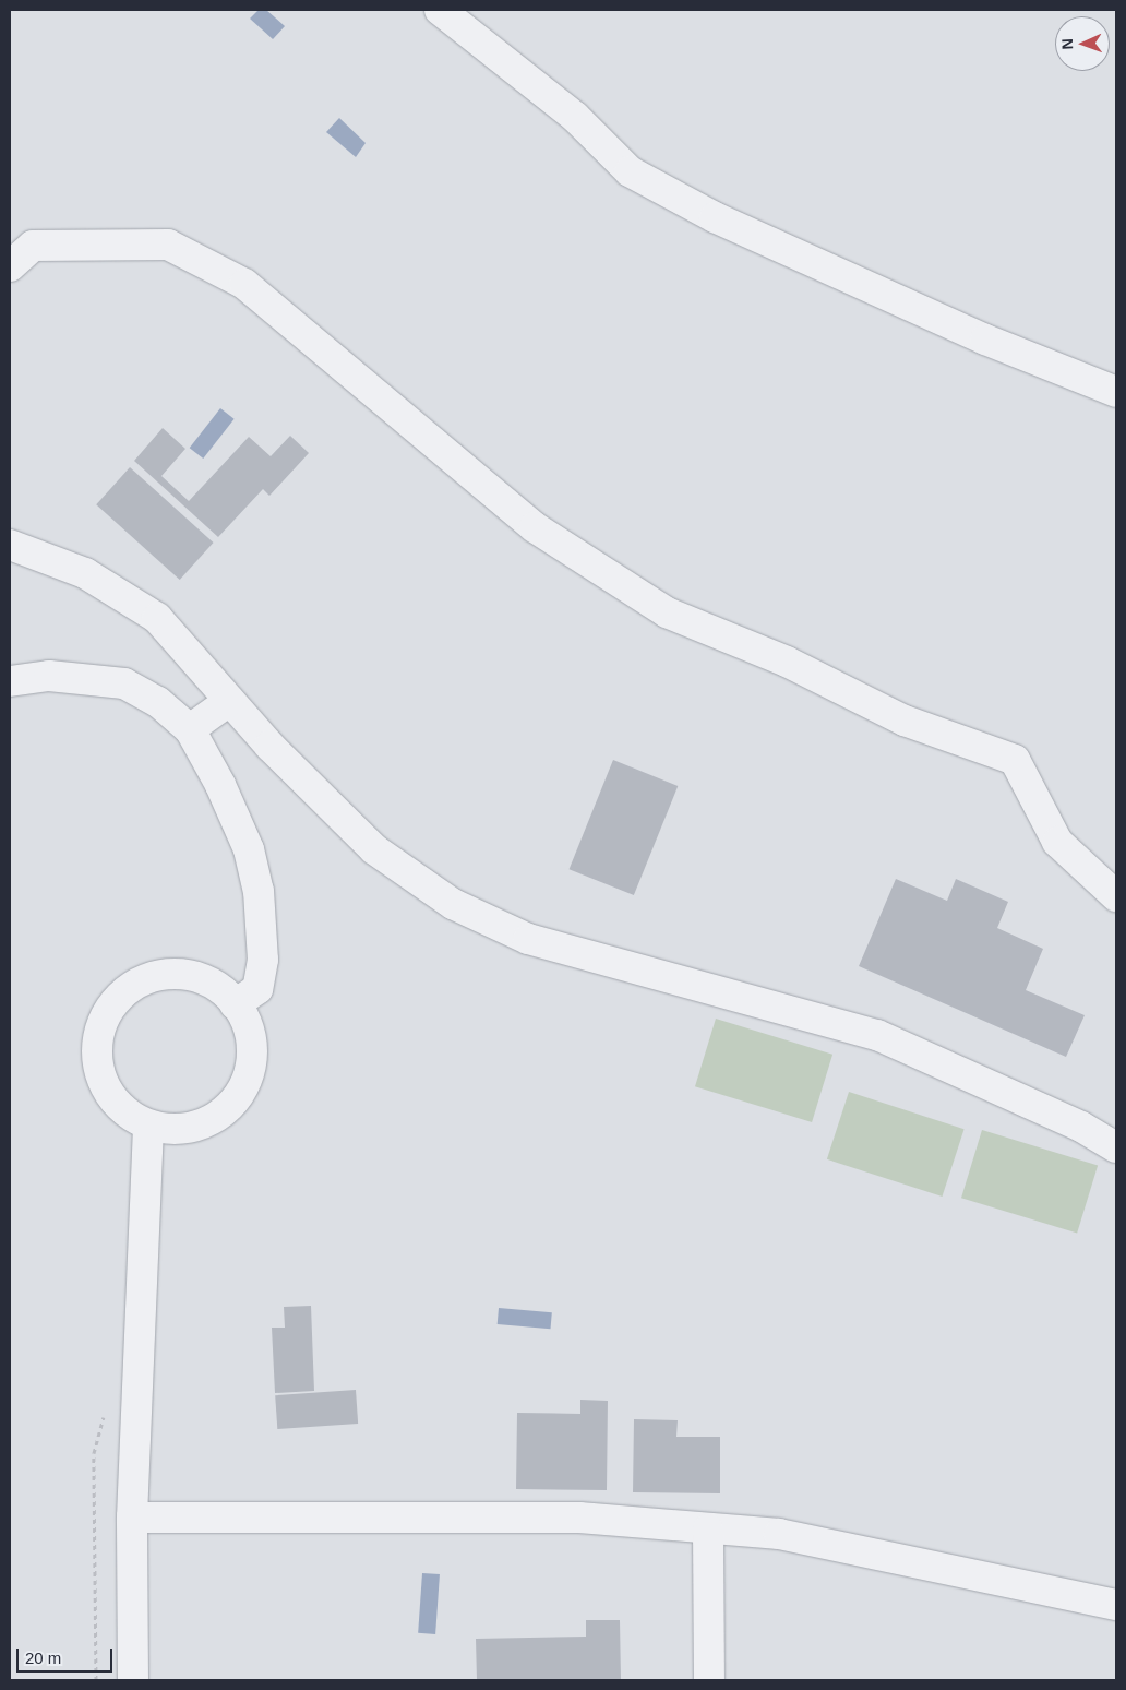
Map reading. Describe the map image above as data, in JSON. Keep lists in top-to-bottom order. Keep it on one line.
{"scale_bar":"20 m","north":"left"}
